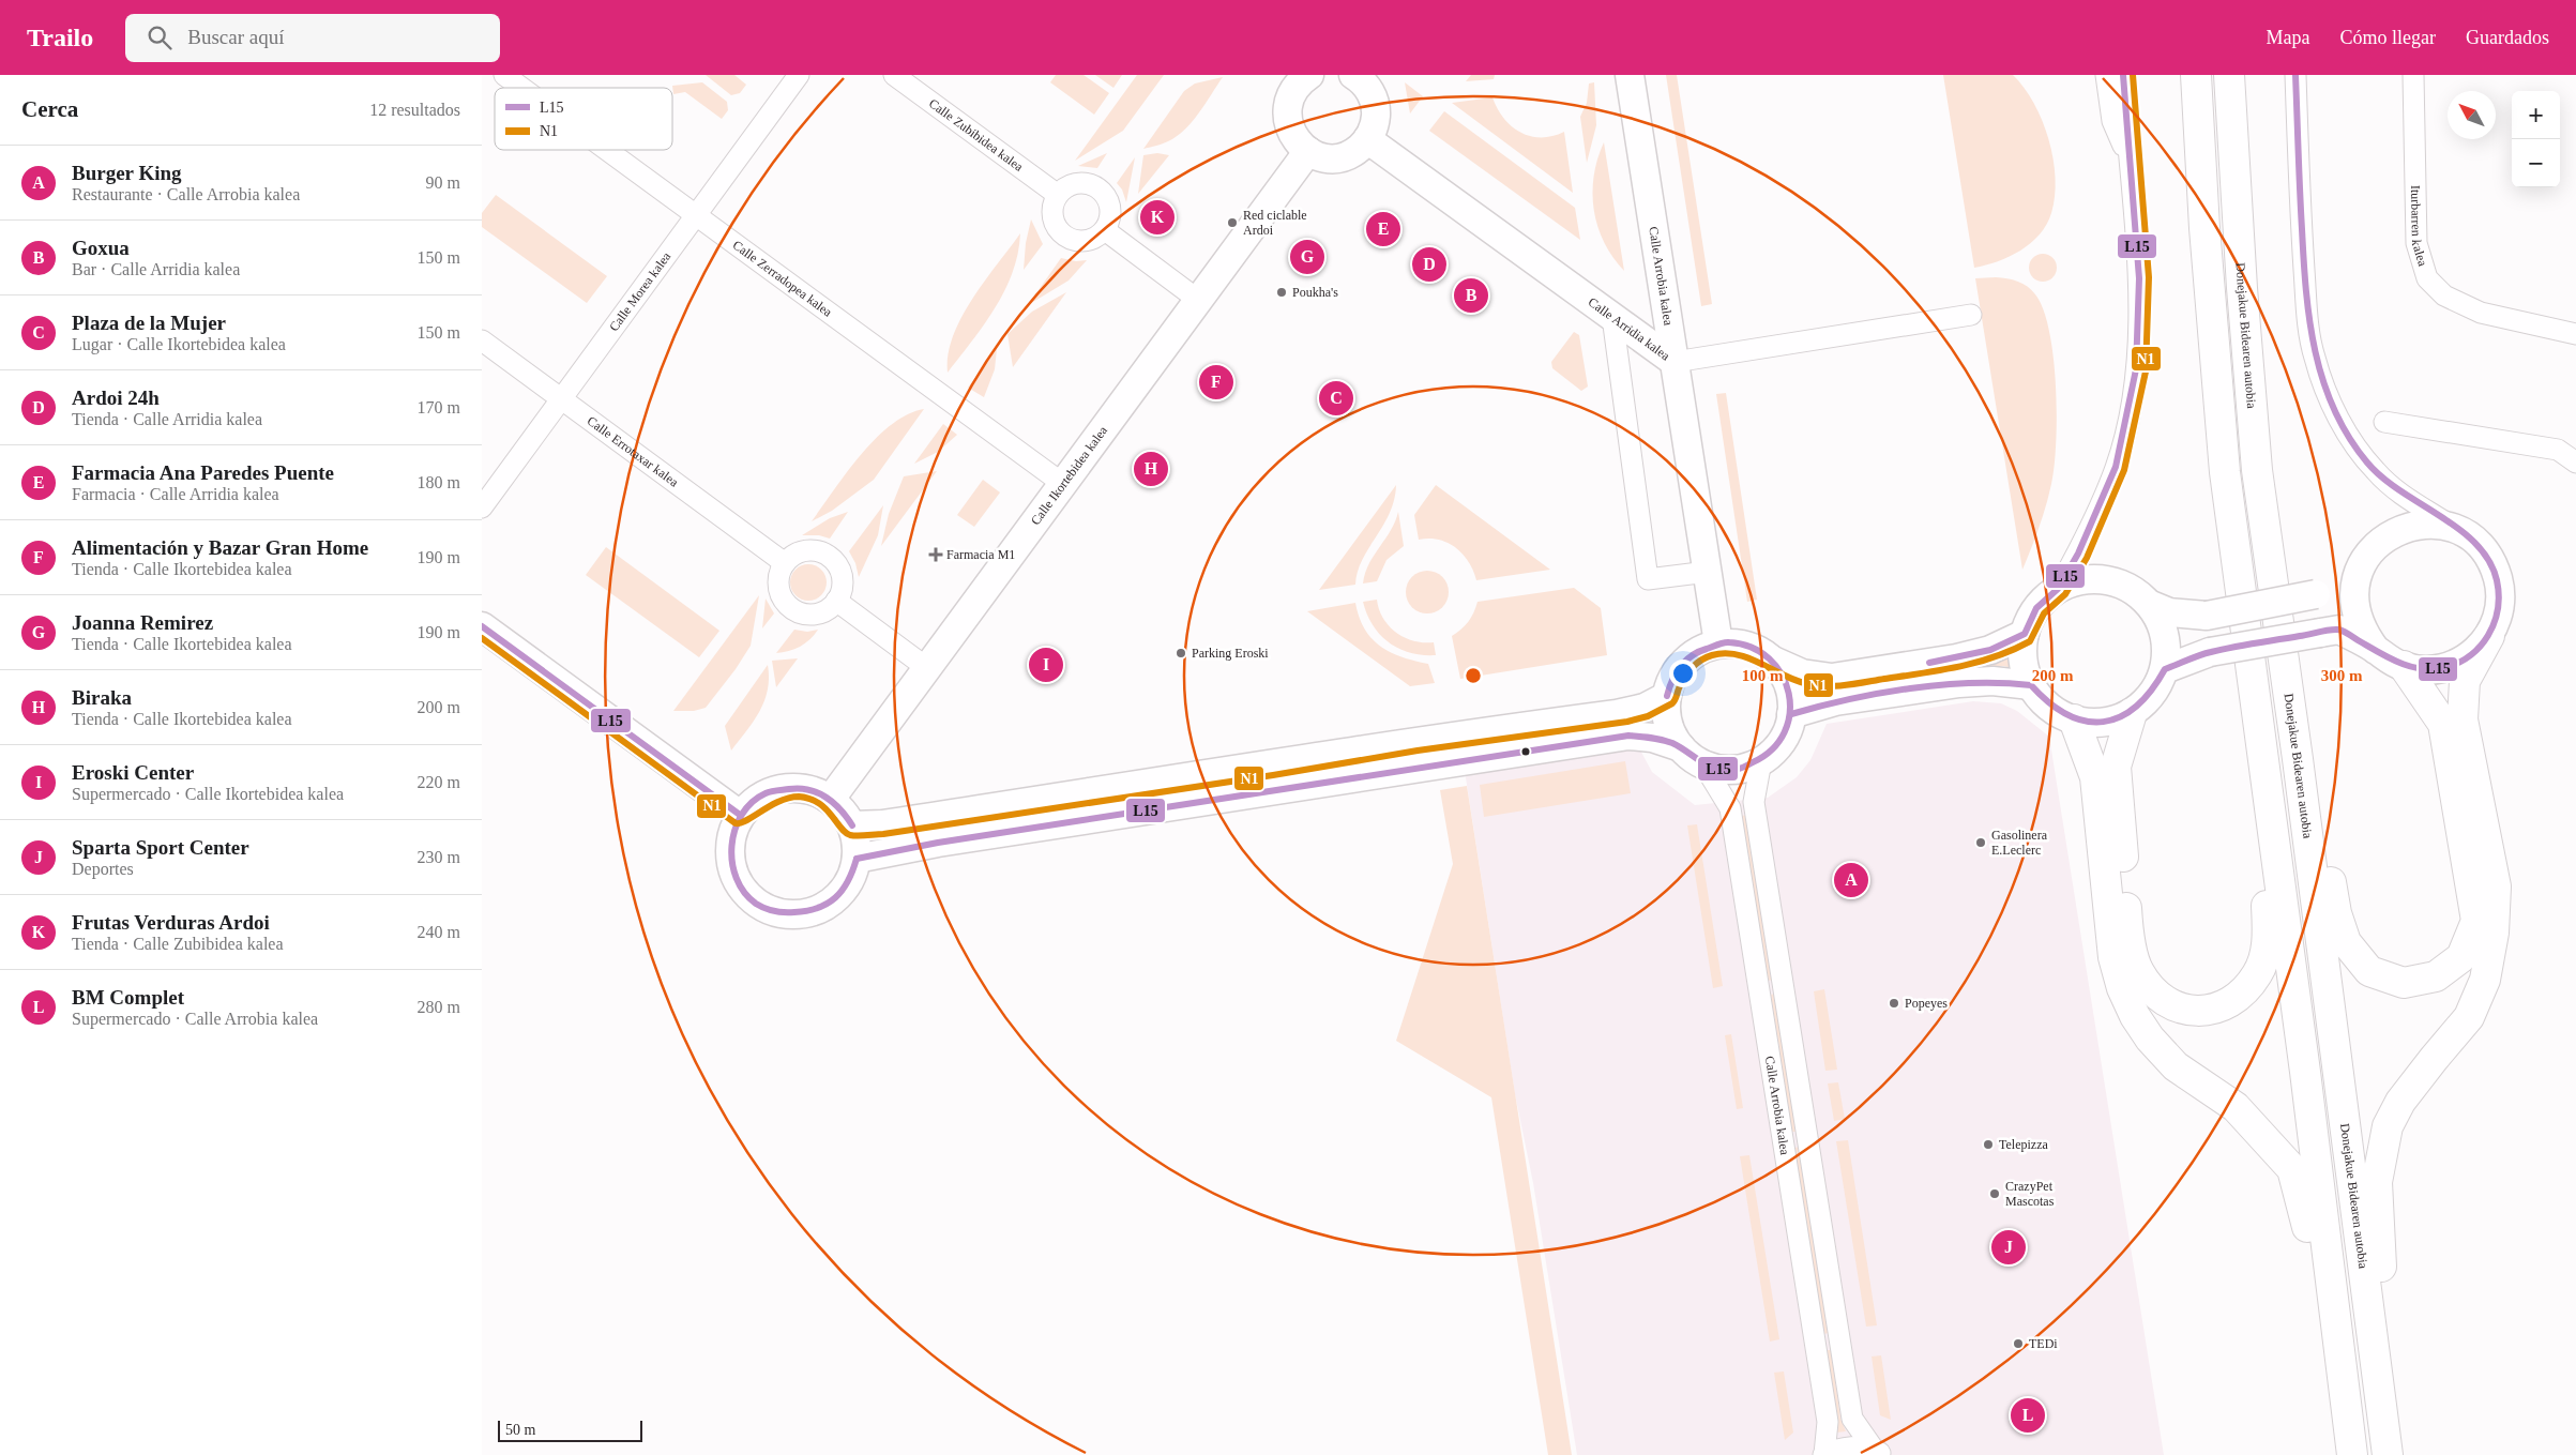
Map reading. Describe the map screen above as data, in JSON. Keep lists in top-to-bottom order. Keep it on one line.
{"streets":{"highway":["Donejakue Bidearen autobia"],"street":["Calle Zubibidea kalea","Iturbarren kalea","Calle Arrobia kalea","Calle Zerradopea kalea","Calle Morea kalea","Calle Arridia kalea","Calle Errotaxar kalea","Calle Ikortebidea kalea"]},"crossings":[["Calle Arrobia kalea","Calle Arridia kalea"],["Calle Zerradopea kalea","Calle Morea kalea"],["Calle Zerradopea kalea","Calle Ikortebidea kalea"],["Calle Morea kalea","Calle Errotaxar kalea"]],"places":{"other":["Red ciclable Ardoi","Poukha's","Parking Eroski","Gasolinera E.Leclerc","Popeyes","Telepizza","CrazyPet Mascotas","TEDi"],"health":["Farmacia M1"]},"lines":["transit line L15","transit line N1"],"legend":["L15","N1"],"scale_bar":"50 m","north":"top left","page":{"header":"Trailo","search":"Buscar aquí","nav":["Mapa","Cómo llegar","Guardados"],"heading":["Cerca","12 resultados"],"map_buttons":["+","−"],"list":[{"mark":"A","name":"Burger King","note":"Restaurante · Calle Arrobia kalea","value":"90 m"},{"mark":"B","name":"Goxua","note":"Bar · Calle Arridia kalea","value":"150 m"},{"mark":"C","name":"Plaza de la Mujer","note":"Lugar · Calle Ikortebidea kalea","value":"150 m"},{"mark":"D","name":"Ardoi 24h","note":"Tienda · Calle Arridia kalea","value":"170 m"},{"mark":"E","name":"Farmacia Ana Paredes Puente","note":"Farmacia · Calle Arridia kalea","value":"180 m"},{"mark":"F","name":"Alimentación y Bazar Gran Home","note":"Tienda · Calle Ikortebidea kalea","value":"190 m"},{"mark":"G","name":"Joanna Remirez","note":"Tienda · Calle Ikortebidea kalea","value":"190 m"},{"mark":"H","name":"Biraka","note":"Tienda · Calle Ikortebidea kalea","value":"200 m"},{"mark":"I","name":"Eroski Center","note":"Supermercado · Calle Ikortebidea kalea","value":"220 m"},{"mark":"J","name":"Sparta Sport Center","note":"Deportes","value":"230 m"},{"mark":"K","name":"Frutas Verduras Ardoi","note":"Tienda · Calle Zubibidea kalea","value":"240 m"},{"mark":"L","name":"BM Complet","note":"Supermercado · Calle Arrobia kalea","value":"280 m"}],"pins":["K","E","G","D","B","F","C","H","I","A","J","L"],"scale":"50 m"},"rings":["100 m","200 m","300 m"]}
